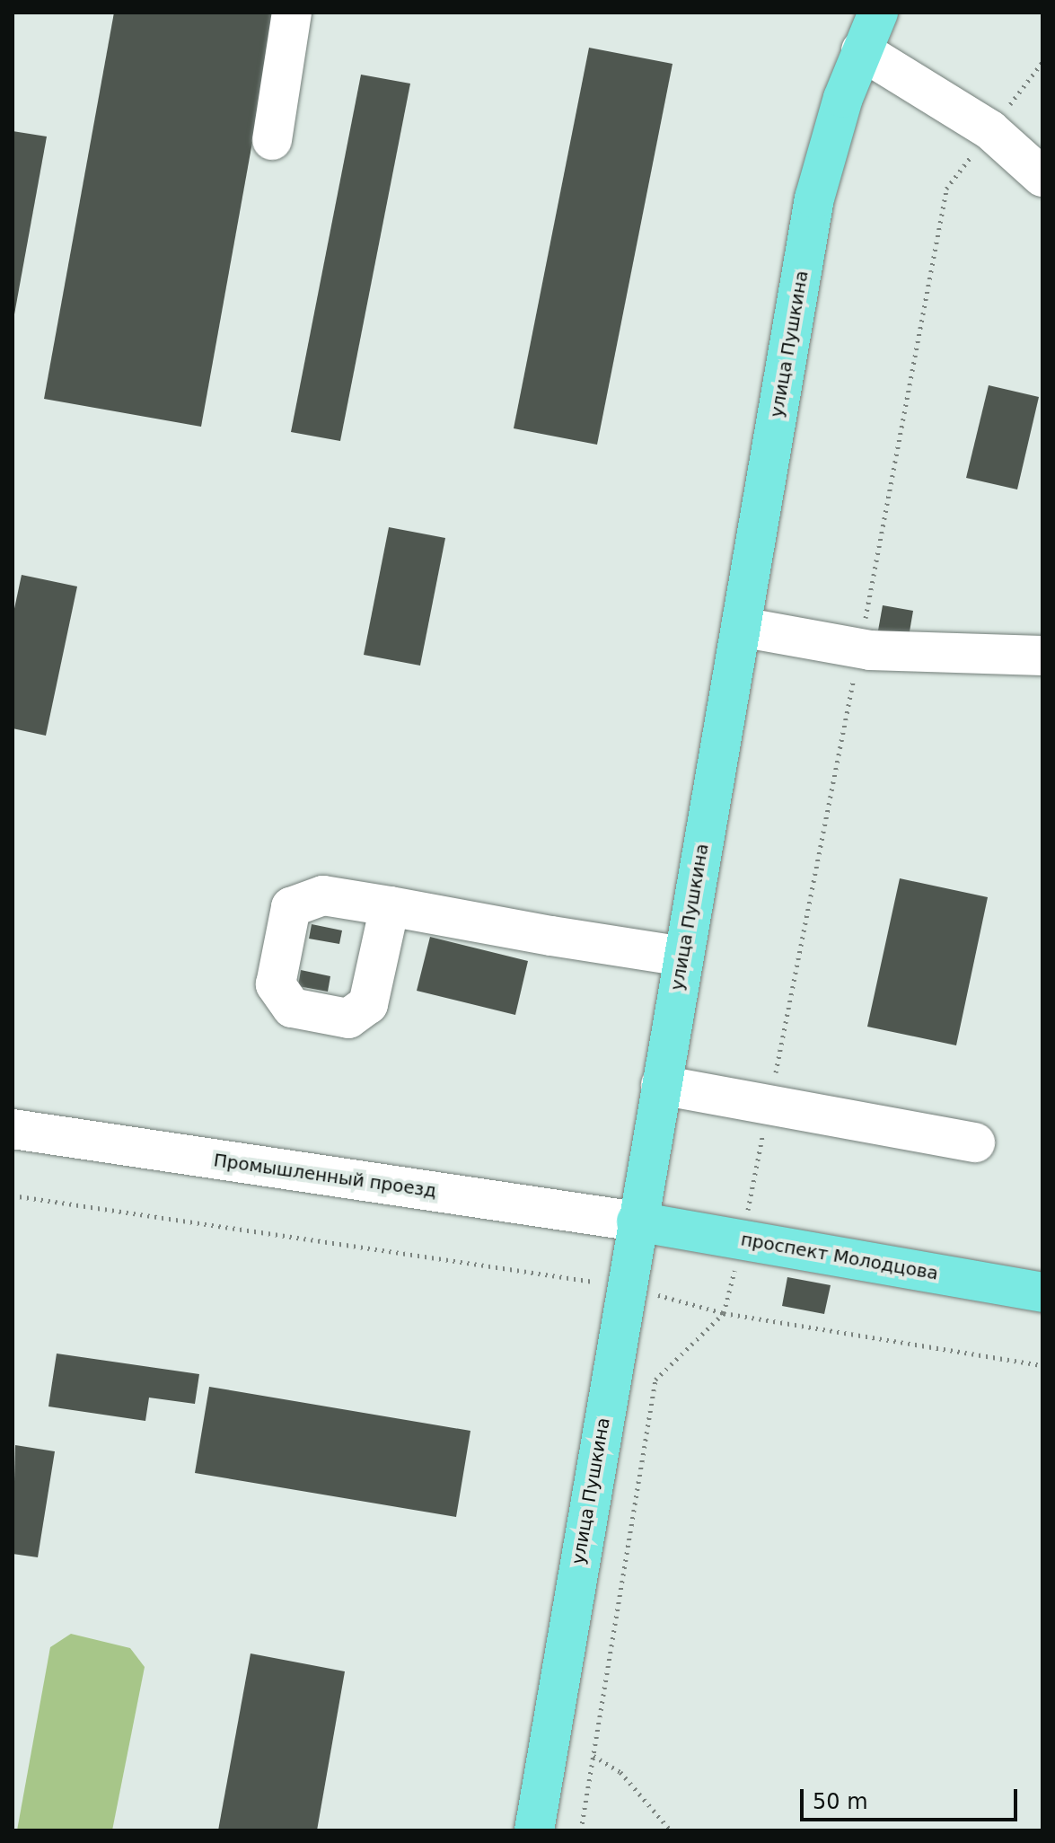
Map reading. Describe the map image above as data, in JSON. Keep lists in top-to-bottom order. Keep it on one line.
{"streets":{"main road":["улица Пушкина","проспект Молодцова"],"street":["Промышленный проезд"]},"crossings":[["улица Пушкина","Промышленный проезд"],["улица Пушкина","проспект Молодцова"],["Промышленный проезд","проспект Молодцова"]],"scale_bar":"50 m"}
